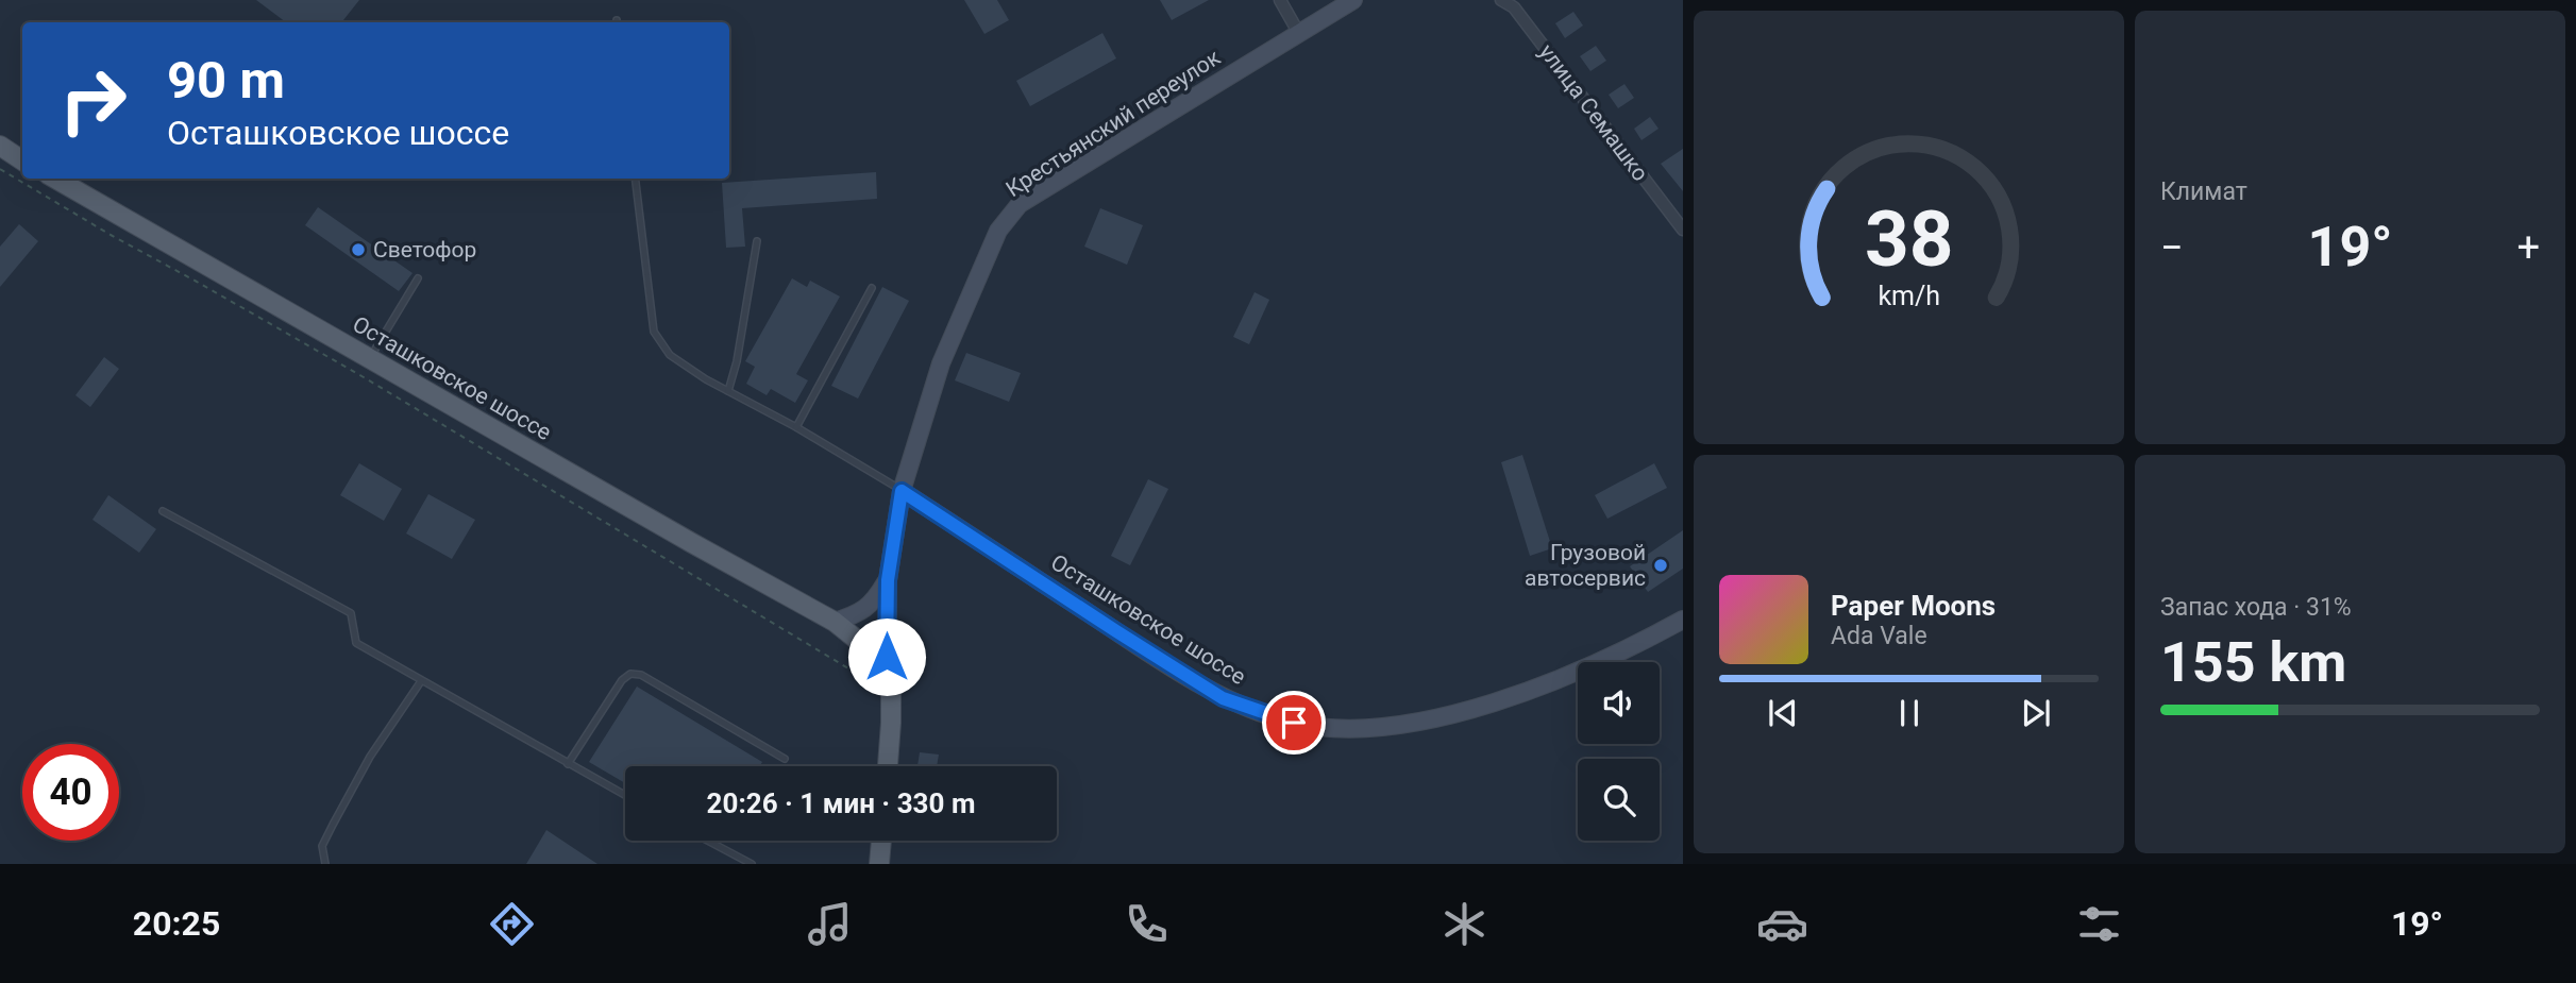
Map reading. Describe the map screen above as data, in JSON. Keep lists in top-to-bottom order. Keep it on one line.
{"streets":{"main road":["Осташковское шоссе"],"street":["улица Семашко","Крестьянский переулок"]},"crossings":[["Крестьянский переулок","Осташковское шоссе"]],"places":["Светофор","Грузовой автосервис"],"page":{"tile":["Климат",["Запас хода · 31%","155 km"]],"turn":["90 m","Осташковское шоссе"],"heat":["−","19°","+"],"song":["Paper Moons","Ada Vale"],"limit":"40","trip":"20:26 · 1 мин · 330 m","tabs":["20:25","19°"],"gauge":["38","km/h"]}}
